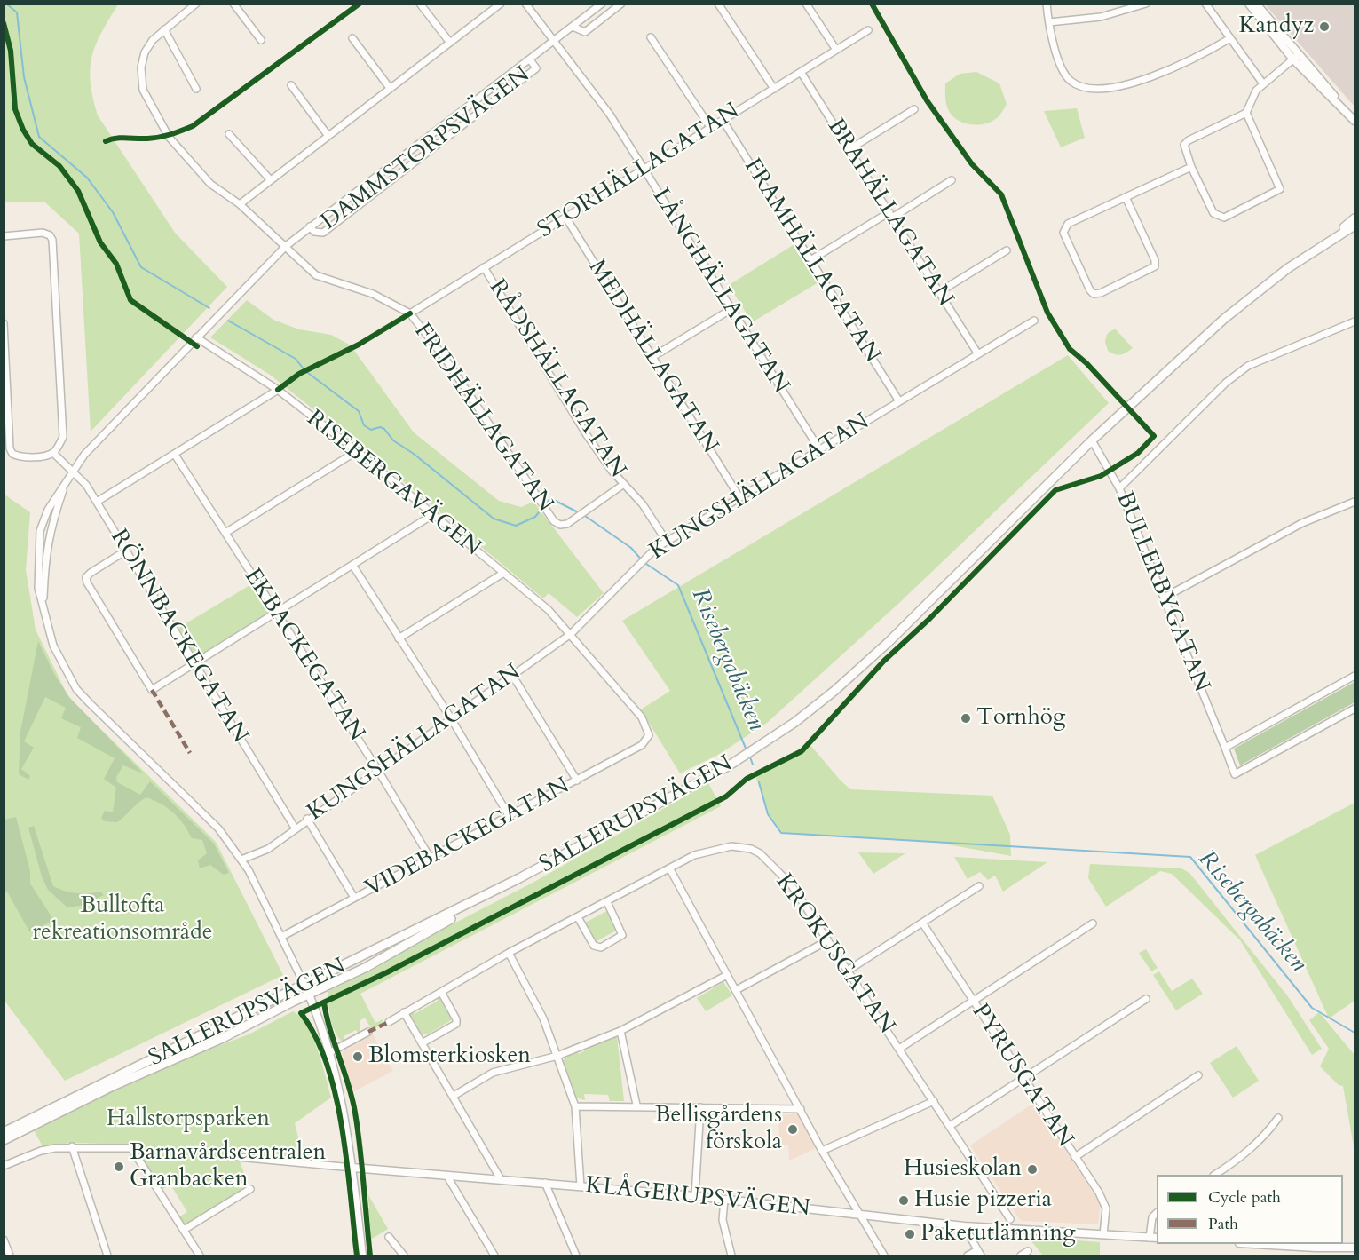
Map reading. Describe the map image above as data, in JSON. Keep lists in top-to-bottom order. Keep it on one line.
{"streets":{"main road":["SALLERUPSVÄGEN"],"street":["DAMMSTORPSVÄGEN","STORHÄLLAGATAN","BRAHÄLLAGATAN","FRAMHÄLLAGATAN","LÅNGHÄLLAGATAN","MEDHÄLLAGATAN","RÅDSHÄLLAGATAN","FRIDHÄLLAGATAN","RISEBERGAVÄGEN","KUNGSHÄLLAGATAN","BULLERBYGATAN","RÖNNBACKEGATAN","EKBACKEGATAN","VIDEBACKEGATAN","KROKUSGATAN","PYRUSGATAN","KLÅGERUPSVÄGEN"]},"crossings":[["DAMMSTORPSVÄGEN","LÅNGHÄLLAGATAN"],["DAMMSTORPSVÄGEN","FRIDHÄLLAGATAN"],["DAMMSTORPSVÄGEN","RISEBERGAVÄGEN"],["DAMMSTORPSVÄGEN","KUNGSHÄLLAGATAN"],["DAMMSTORPSVÄGEN","RÖNNBACKEGATAN"],["DAMMSTORPSVÄGEN","SALLERUPSVÄGEN"],["DAMMSTORPSVÄGEN","VIDEBACKEGATAN"],["DAMMSTORPSVÄGEN","KLÅGERUPSVÄGEN"],["STORHÄLLAGATAN","BRAHÄLLAGATAN"],["STORHÄLLAGATAN","FRAMHÄLLAGATAN"],["STORHÄLLAGATAN","LÅNGHÄLLAGATAN"],["STORHÄLLAGATAN","MEDHÄLLAGATAN"],["STORHÄLLAGATAN","RÅDSHÄLLAGATAN"],["STORHÄLLAGATAN","FRIDHÄLLAGATAN"],["BRAHÄLLAGATAN","KUNGSHÄLLAGATAN"],["FRAMHÄLLAGATAN","KUNGSHÄLLAGATAN"],["LÅNGHÄLLAGATAN","KUNGSHÄLLAGATAN"],["MEDHÄLLAGATAN","KUNGSHÄLLAGATAN"],["RÅDSHÄLLAGATAN","FRIDHÄLLAGATAN"],["RÅDSHÄLLAGATAN","KUNGSHÄLLAGATAN"],["RISEBERGAVÄGEN","KUNGSHÄLLAGATAN"],["RISEBERGAVÄGEN","VIDEBACKEGATAN"],["KUNGSHÄLLAGATAN","RÖNNBACKEGATAN"],["KUNGSHÄLLAGATAN","EKBACKEGATAN"],["BULLERBYGATAN","SALLERUPSVÄGEN"],["EKBACKEGATAN","VIDEBACKEGATAN"],["PYRUSGATAN","KLÅGERUPSVÄGEN"]],"water":["Risebergabäcken"],"parks":["Bulltofta rekreationsområde","Hallstorpsparken"],"places":["Kandyz","Tornhög","Blomsterkiosken","Bellisgårdens förskola","Barnavårdscentralen Granbacken","Husieskolan","Husie pizzeria","Paketutlämning"],"legend":["Cycle path","Path"]}
